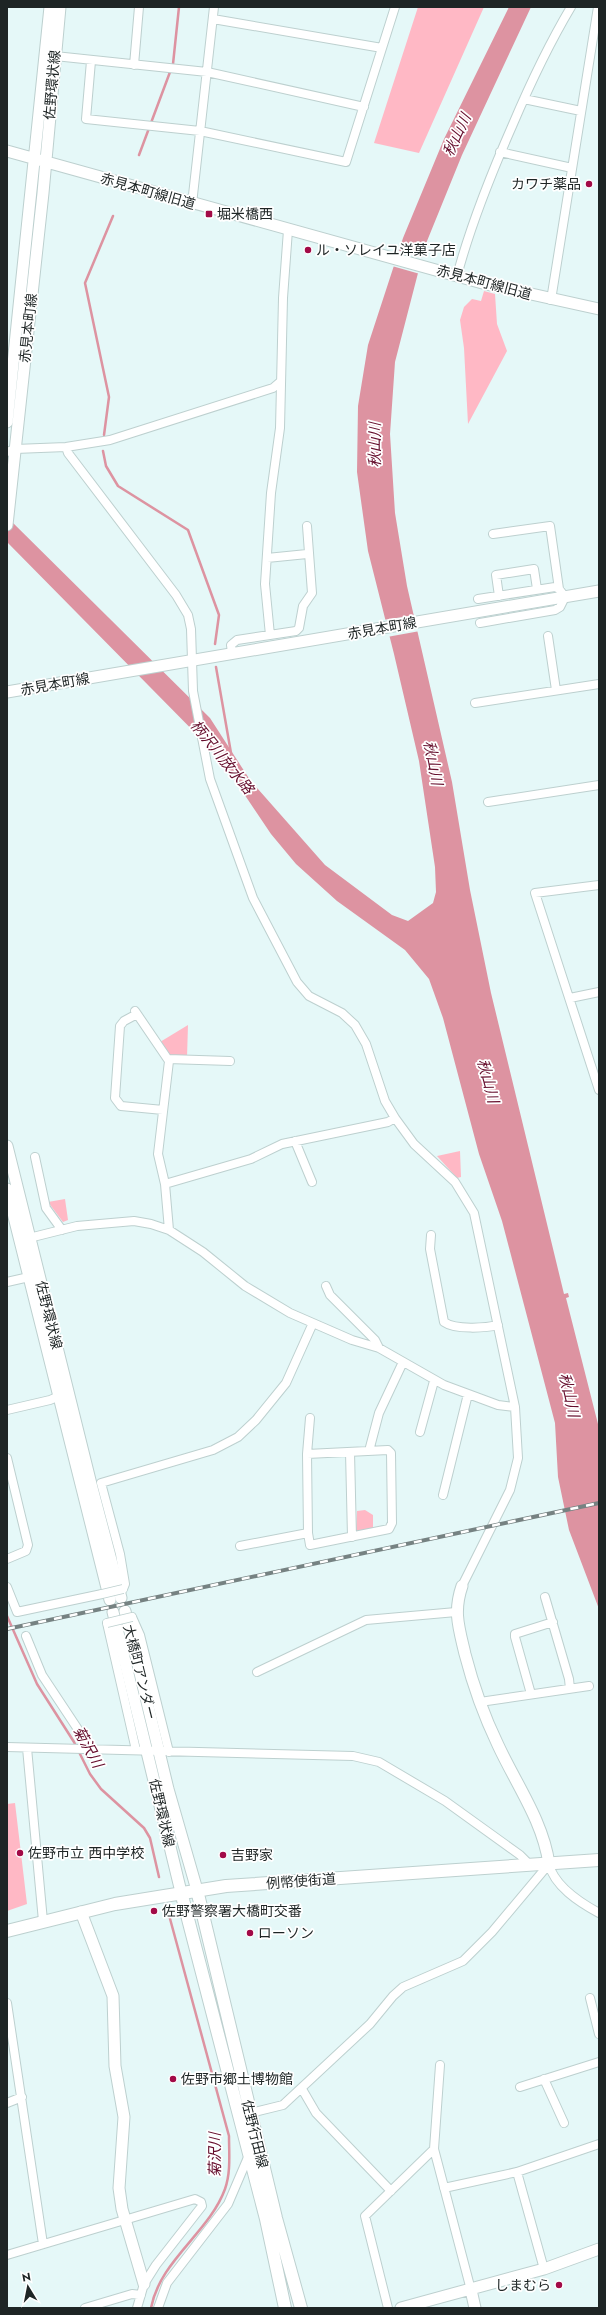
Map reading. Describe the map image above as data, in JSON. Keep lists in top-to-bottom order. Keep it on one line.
{"streets":{"main road":["佐野環状線","赤見本町線旧道","赤見本町線","大橋町アンダー","例幣使街道","佐野行田線"]},"crossings":[["佐野環状線","赤見本町線旧道"],["佐野環状線","赤見本町線"],["佐野環状線","大橋町アンダー"],["佐野環状線","例幣使街道"],["佐野環状線","佐野行田線"],["赤見本町線旧道","赤見本町線"],["例幣使街道","佐野行田線"]],"water":["秋山川","柄沢川放水路","菊沢川"],"places":{"other":["カワチ薬品","ル・ソレイユ洋菓子店","佐野市立 西中学校","吉野家","佐野警察署大橋町交番","ローソン","佐野市郷土博物館","しまむら"],"transit":["堀米橋西"]},"north":"top"}
